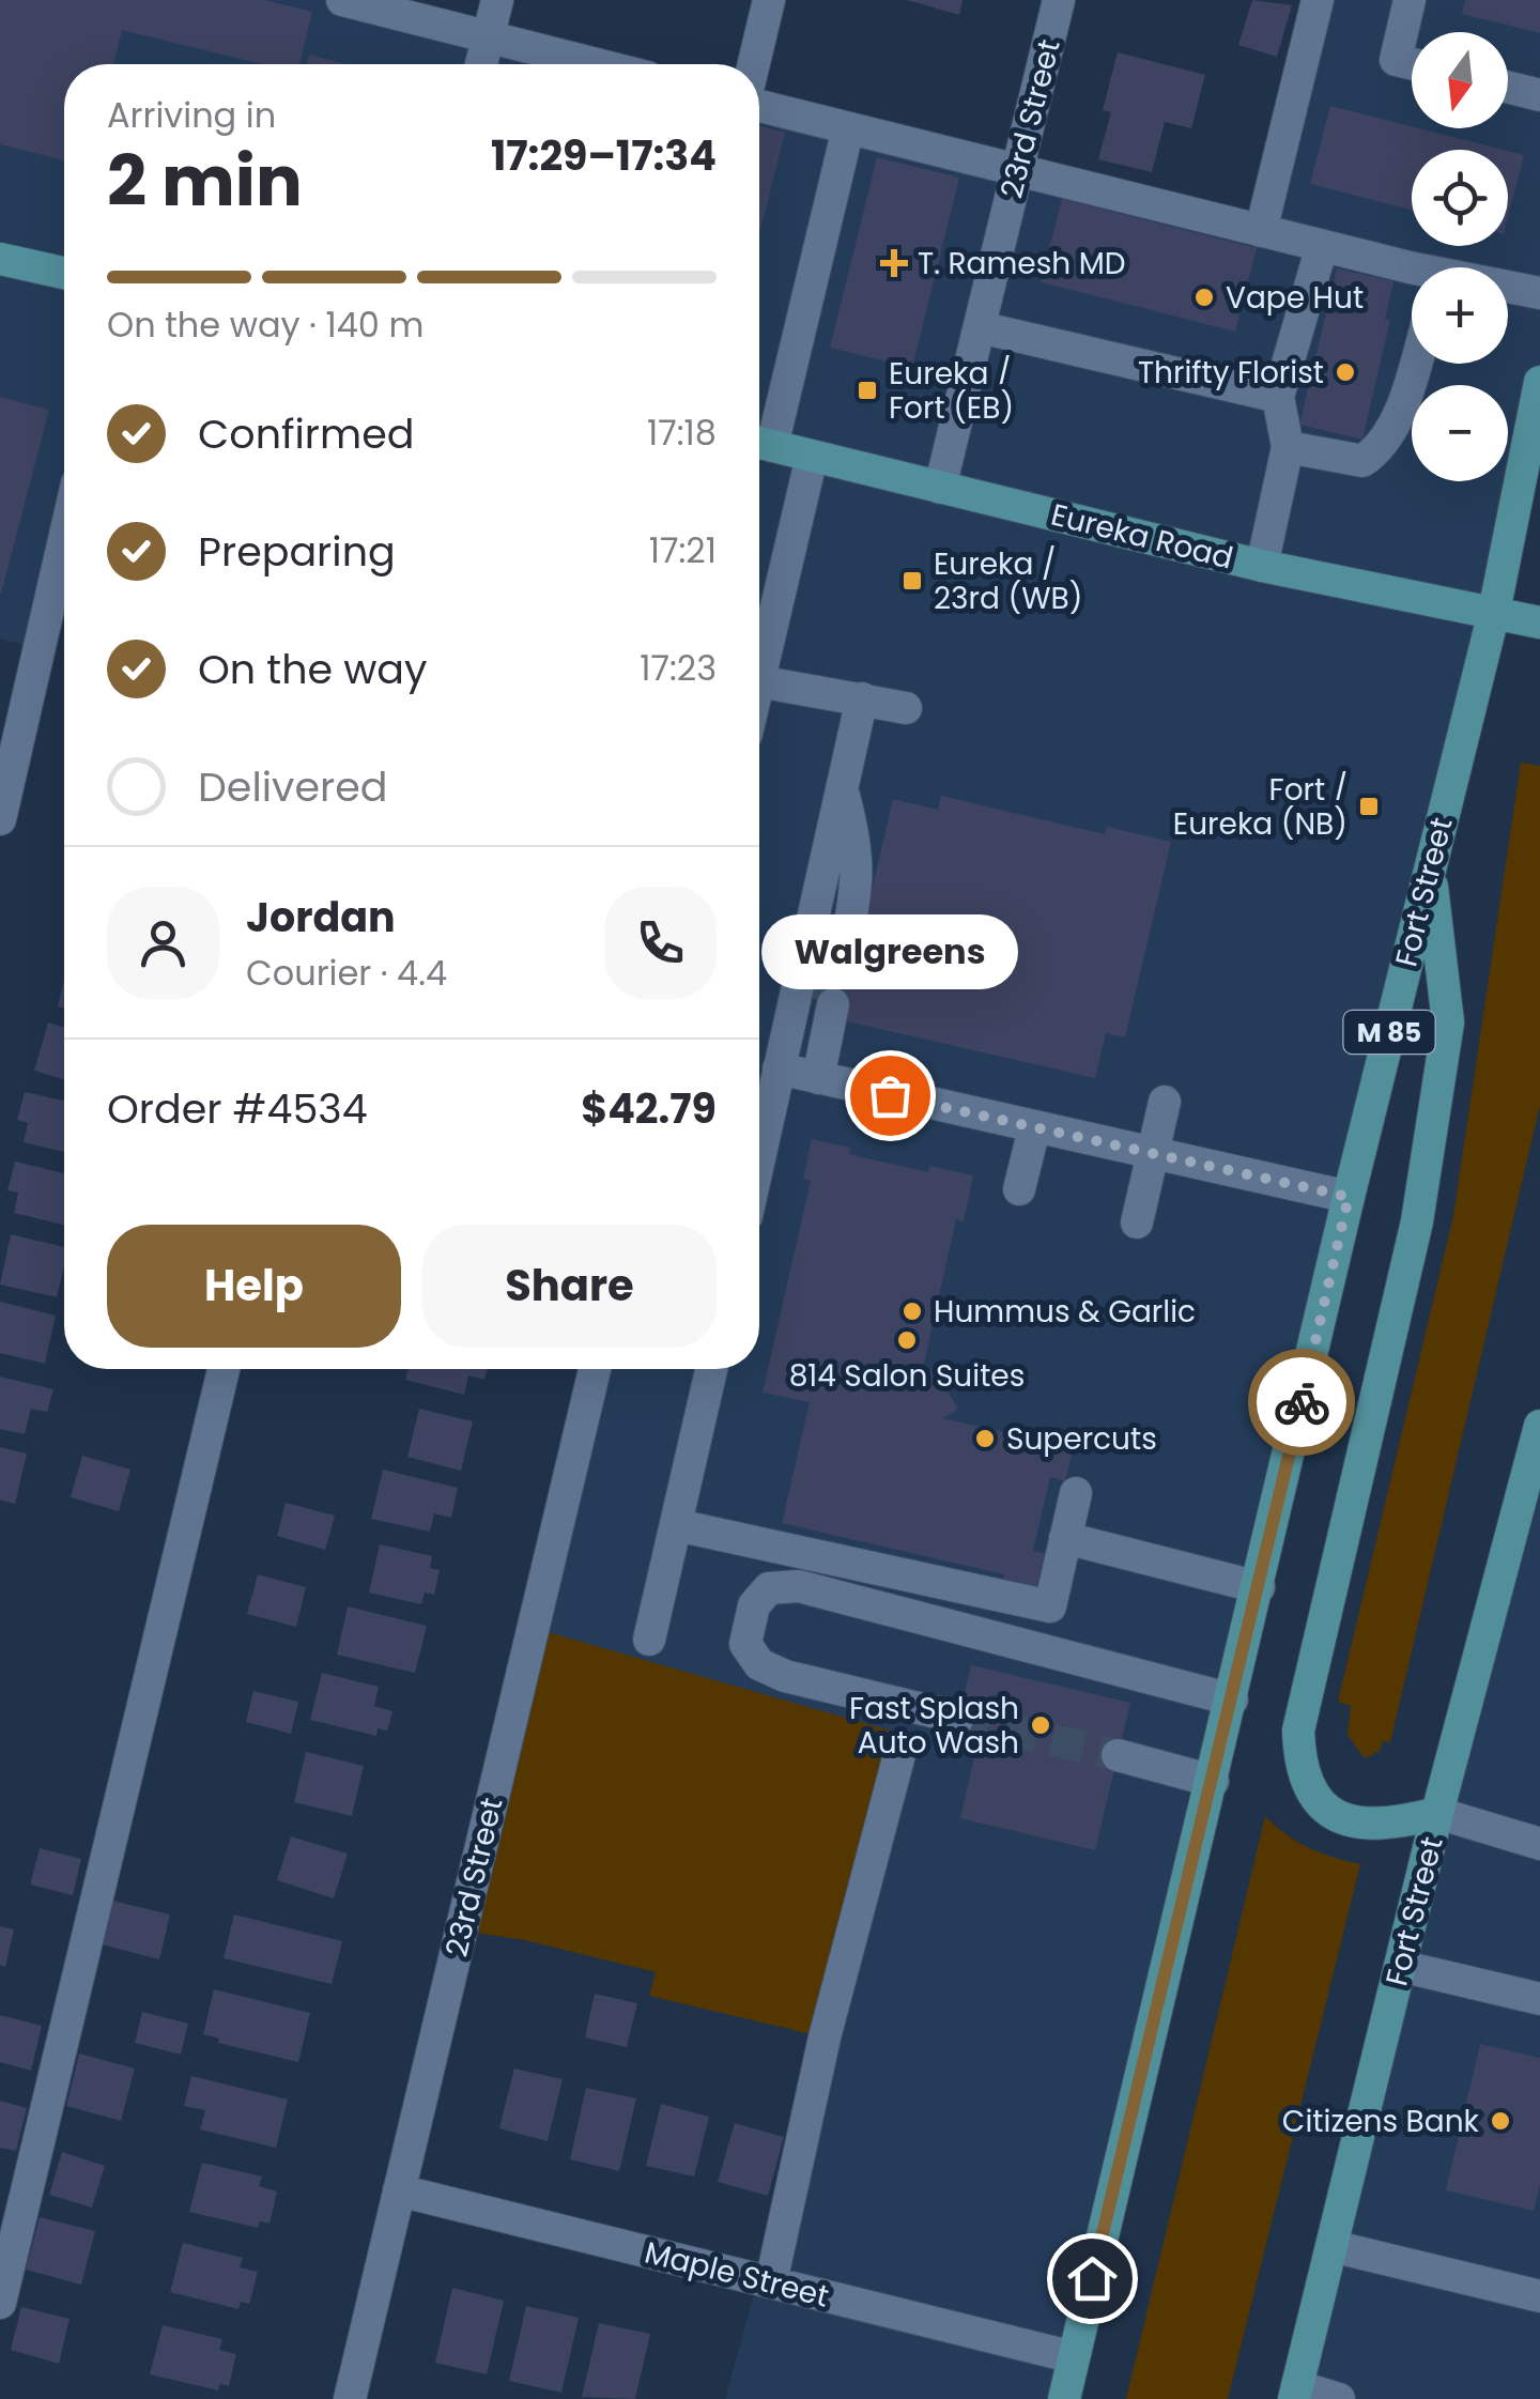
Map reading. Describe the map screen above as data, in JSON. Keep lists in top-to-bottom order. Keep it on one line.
{"streets":{"main road":["Eureka Road","Fort Street","M 85"],"street":["23rd Street","Maple Street"]},"crossings":[["23rd Street","Eureka Road"],["23rd Street","Maple Street"],["Eureka Road","Fort Street"],["Fort Street","Maple Street"]],"places":{"health":["T. Ramesh MD"],"other":["Vape Hut","Thrifty Florist","Walgreens","Hummus & Garlic","814 Salon Suites","Supercuts","Fast Splash Auto Wash","Citizens Bank"],"transit":["Eureka / Fort (EB)","Eureka / 23rd (WB)","Fort / Eureka (NB)"]},"north":"bottom","page":{"map_buttons":["+","−"],"heading":["2 min","Arriving in","17:29–17:34"],"panel":["Jordan","Courier · 4.4","Order #4534","$42.79"],"bar":"On the way · 140 m","list":[["Confirmed","17:18"],["Preparing","17:21"],["On the way","17:23"],"Delivered"],"bubble":"Walgreens","buttons":["Help","Share"]}}
